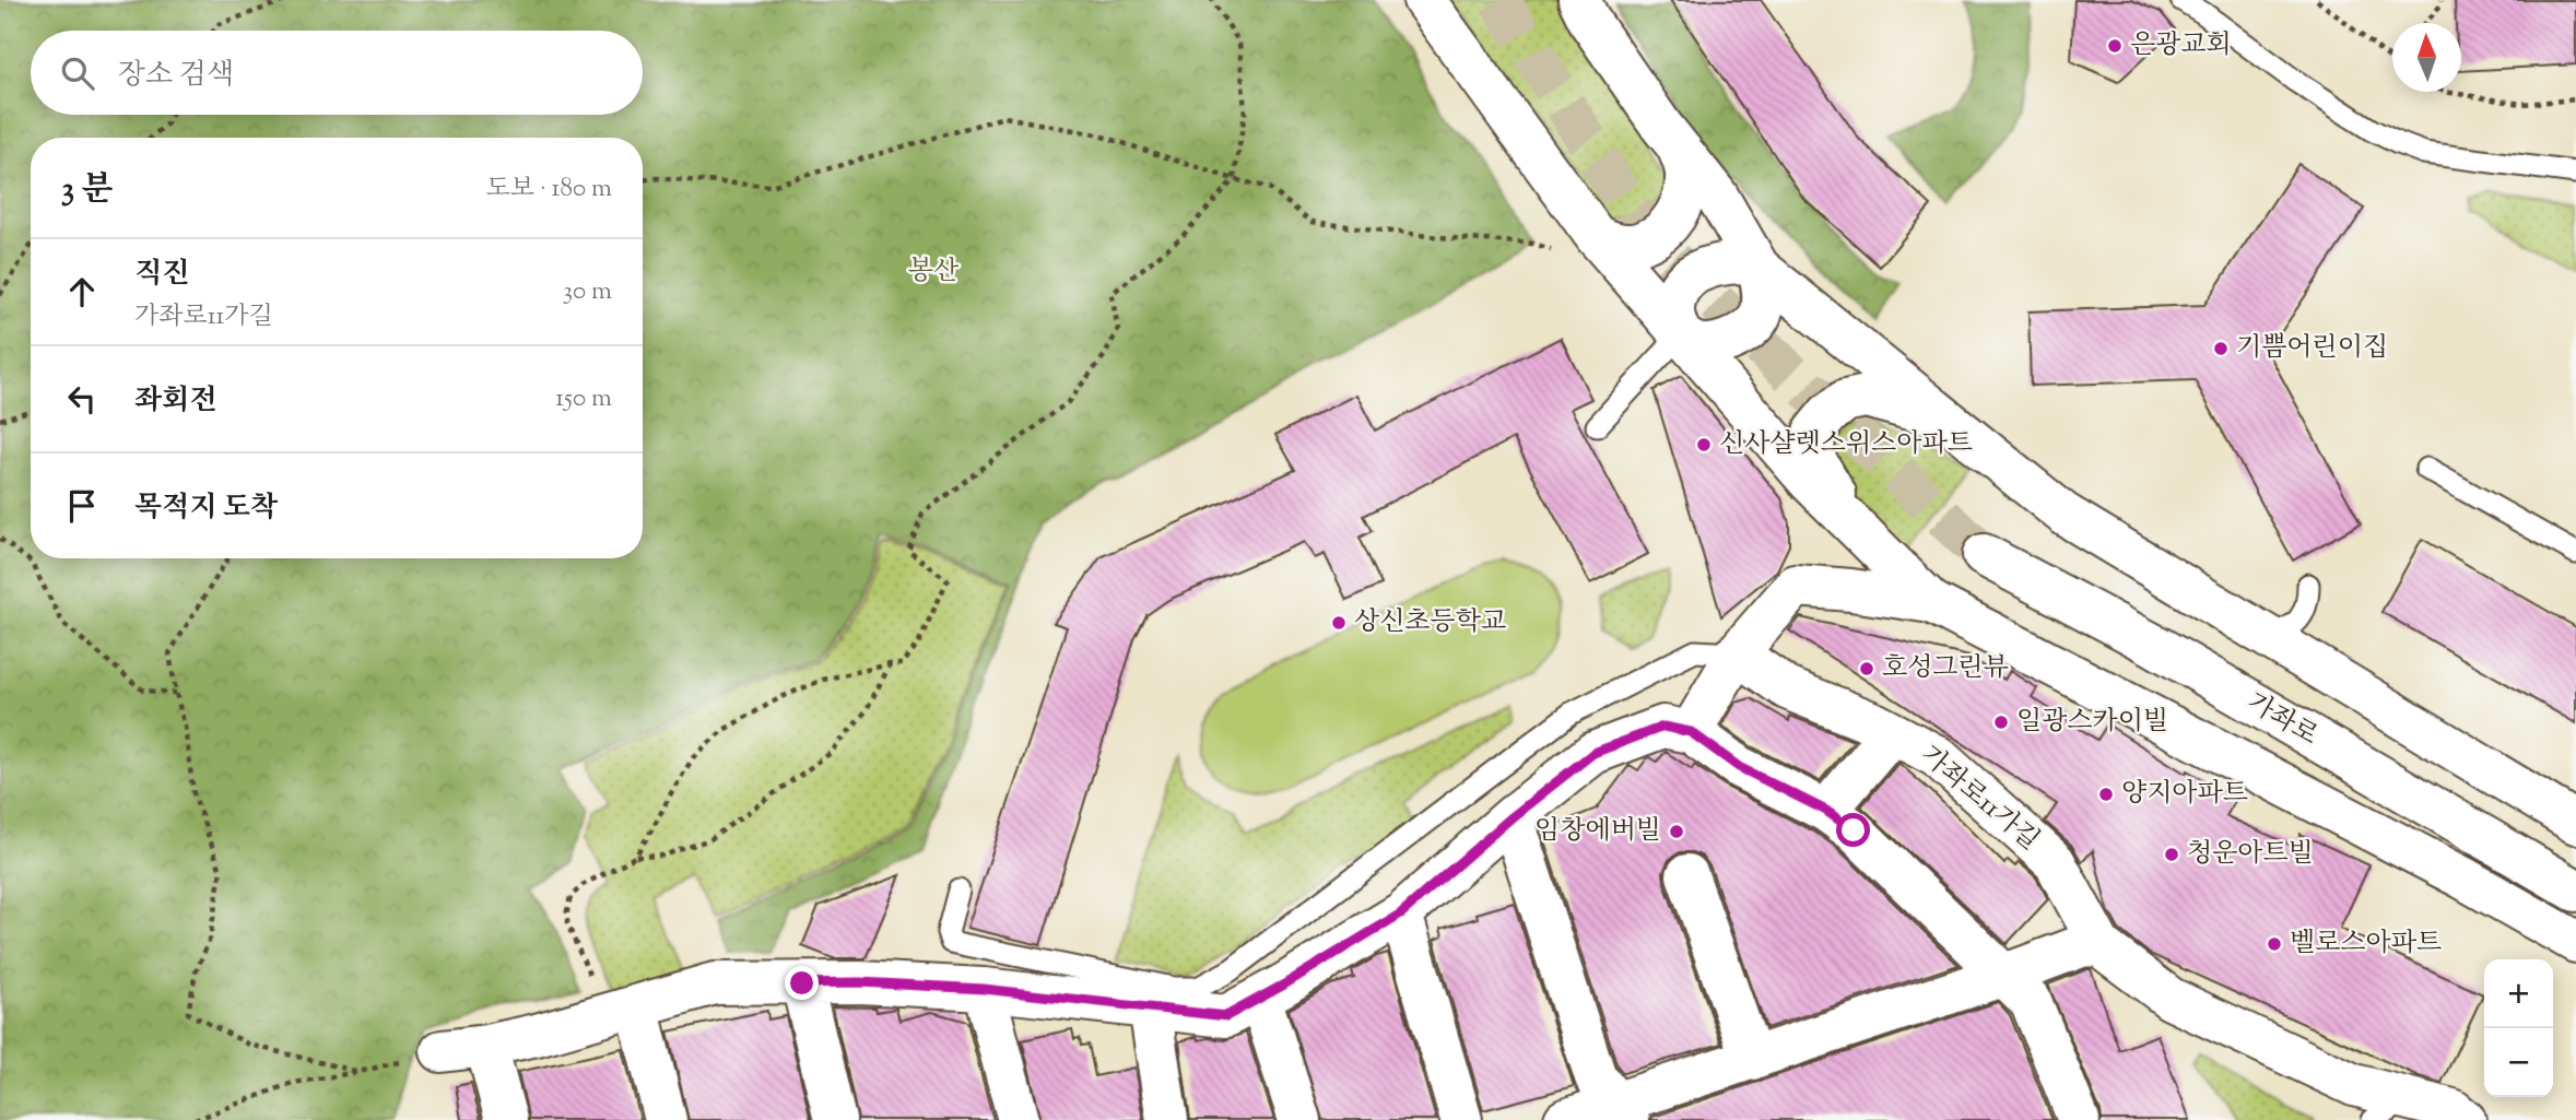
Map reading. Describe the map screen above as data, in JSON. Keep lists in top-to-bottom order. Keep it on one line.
{"streets":{"street":["가좌로","가좌로11가길"]},"parks":["봉산"],"places":["은광교회","기쁨어린이집","신사샬렛스위스아파트","상신초등학교","호성그린뷰","일광스카이빌","양지아파트","임창에버빌","청운아트빌","벨로스아파트"],"north":"top","page":{"search":"장소 검색","heading":["3 분","도보 · 180 m"],"list":[["직진","가좌로11가길","30 m"],["좌회전","150 m"],"목적지 도착"],"map_buttons":["+","−"]}}
